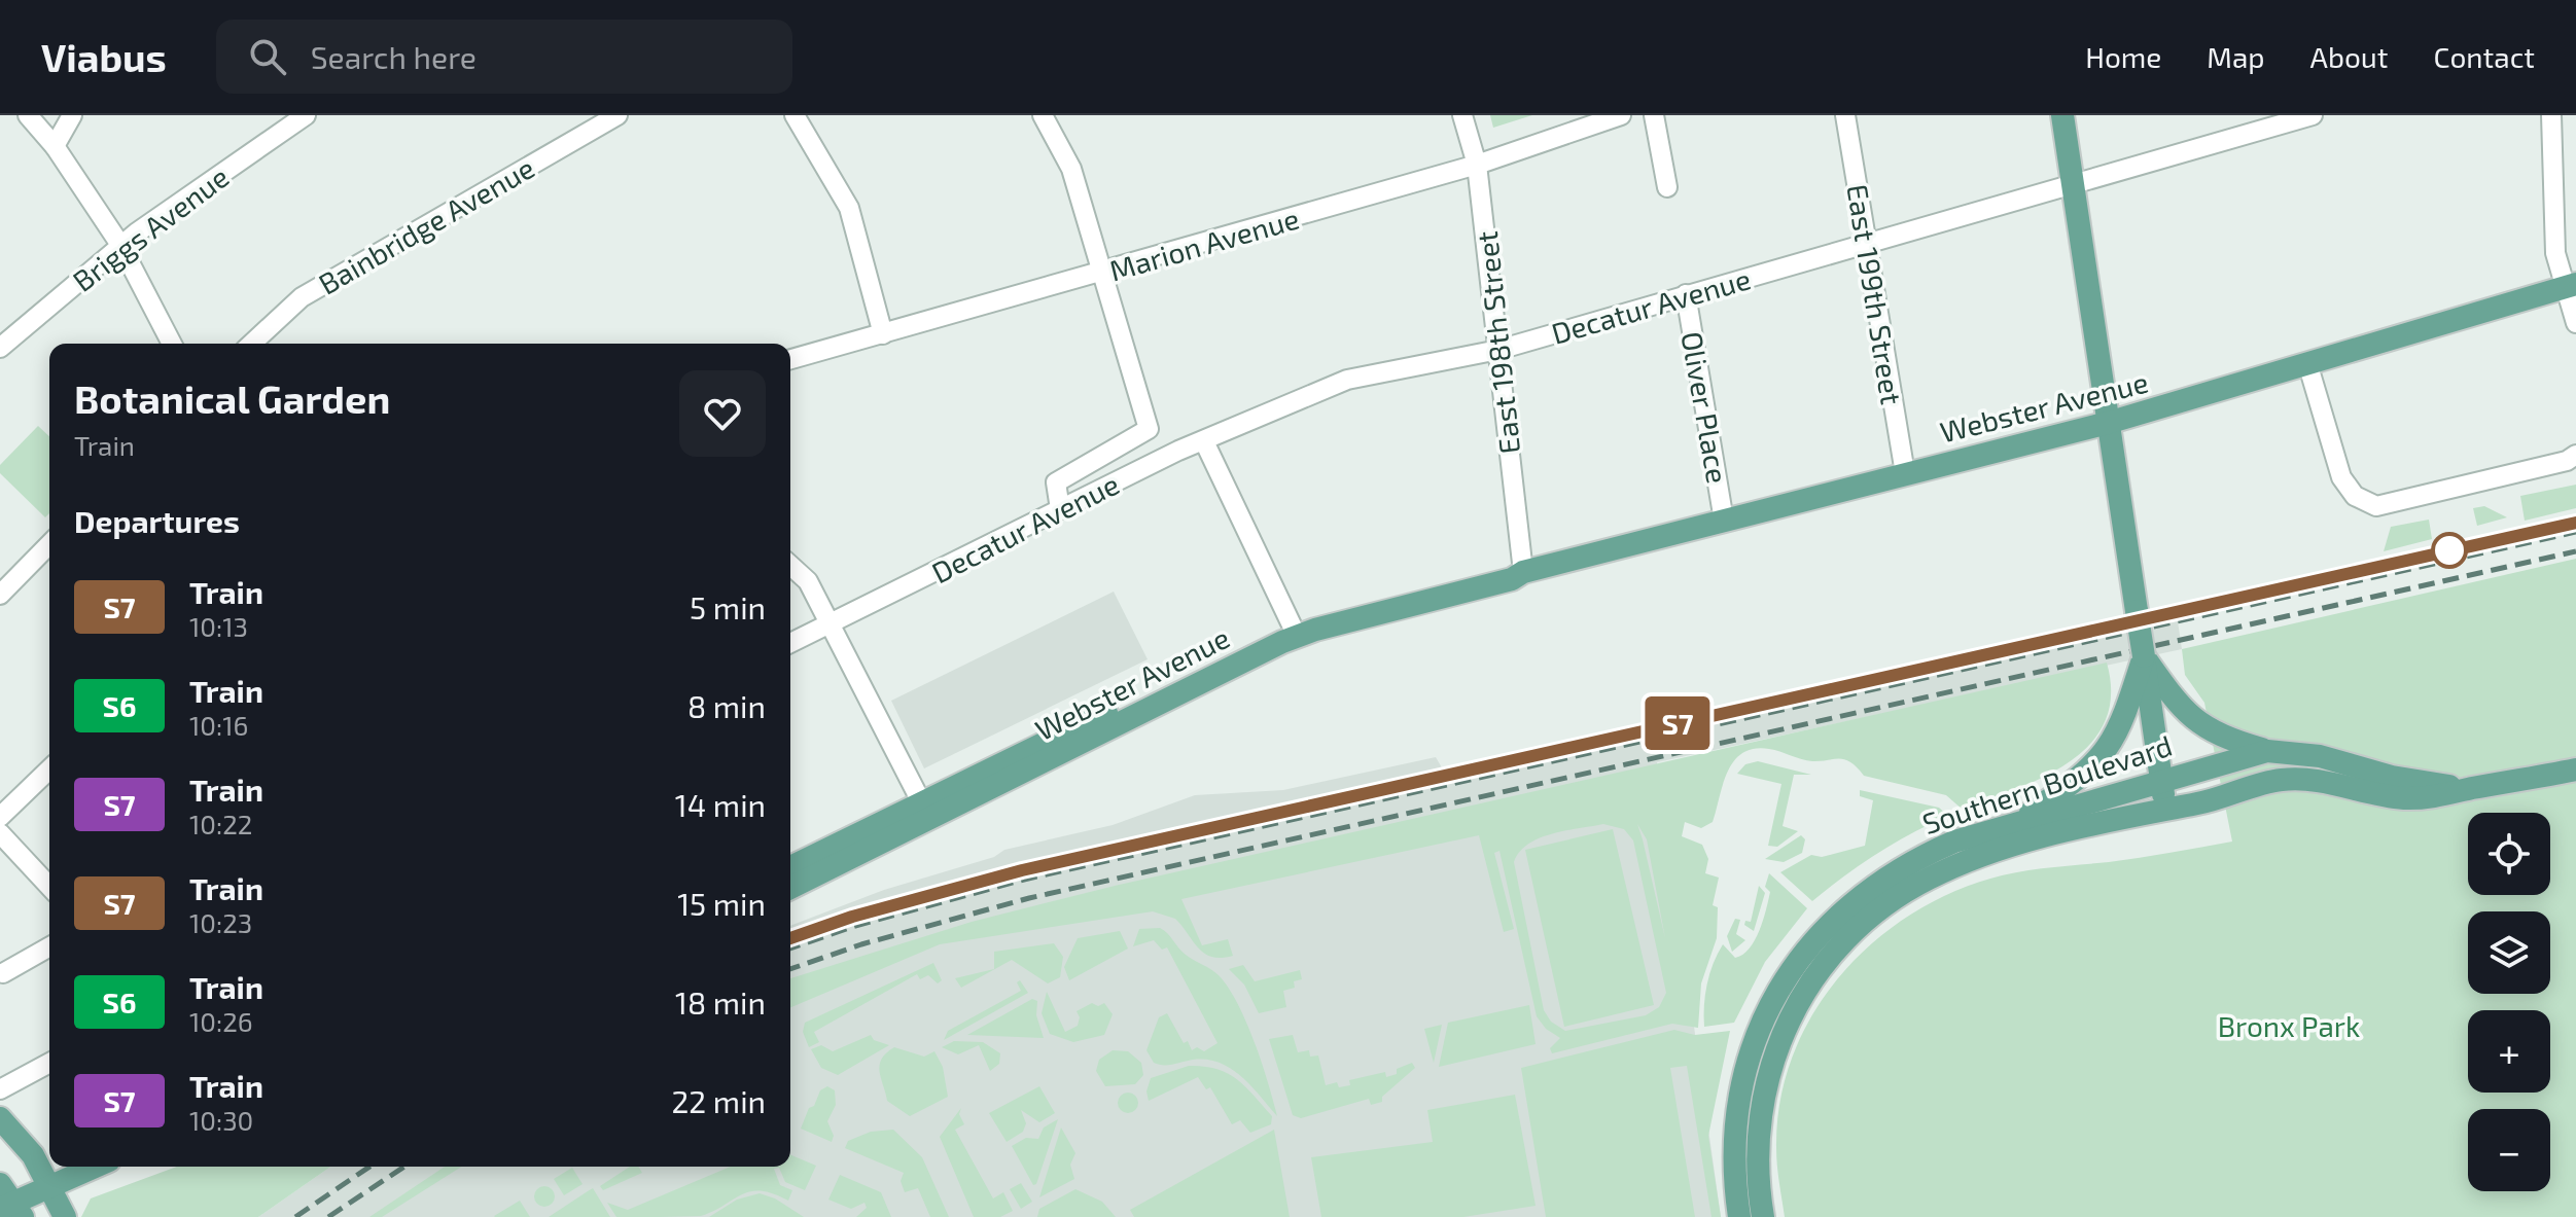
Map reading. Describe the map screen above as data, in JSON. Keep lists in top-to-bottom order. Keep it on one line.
{"streets":{"main road":["Webster Avenue","Southern Boulevard"],"street":["Bainbridge Avenue","Briggs Avenue","Marion Avenue","East 199th Street","Decatur Avenue","East 198th Street","Oliver Place"]},"crossings":[["Marion Avenue","East 198th Street"],["East 199th Street","Decatur Avenue"],["East 199th Street","Webster Avenue"],["Decatur Avenue","East 198th Street"],["Decatur Avenue","Oliver Place"],["East 198th Street","Webster Avenue"],["Webster Avenue","Oliver Place"]],"parks":["Bronx Park"],"page":{"header":"Viabus","search":"Search here","nav":["Home","Map","About","Contact"],"on_map":"S7","heading":[["Botanical Garden","Train"],"Departures"],"list":[{"mark":"S7","name":"Train","note":"10:13","value":"5 min"},{"mark":"S6","name":"Train","note":"10:16","value":"8 min"},{"mark":"S7","name":"Train","note":"10:22","value":"14 min"},{"mark":"S7","name":"Train","note":"10:23","value":"15 min"},{"mark":"S6","name":"Train","note":"10:26","value":"18 min"},{"mark":"S7","name":"Train","note":"10:30","value":"22 min"}],"map_buttons":["+","−"]}}
